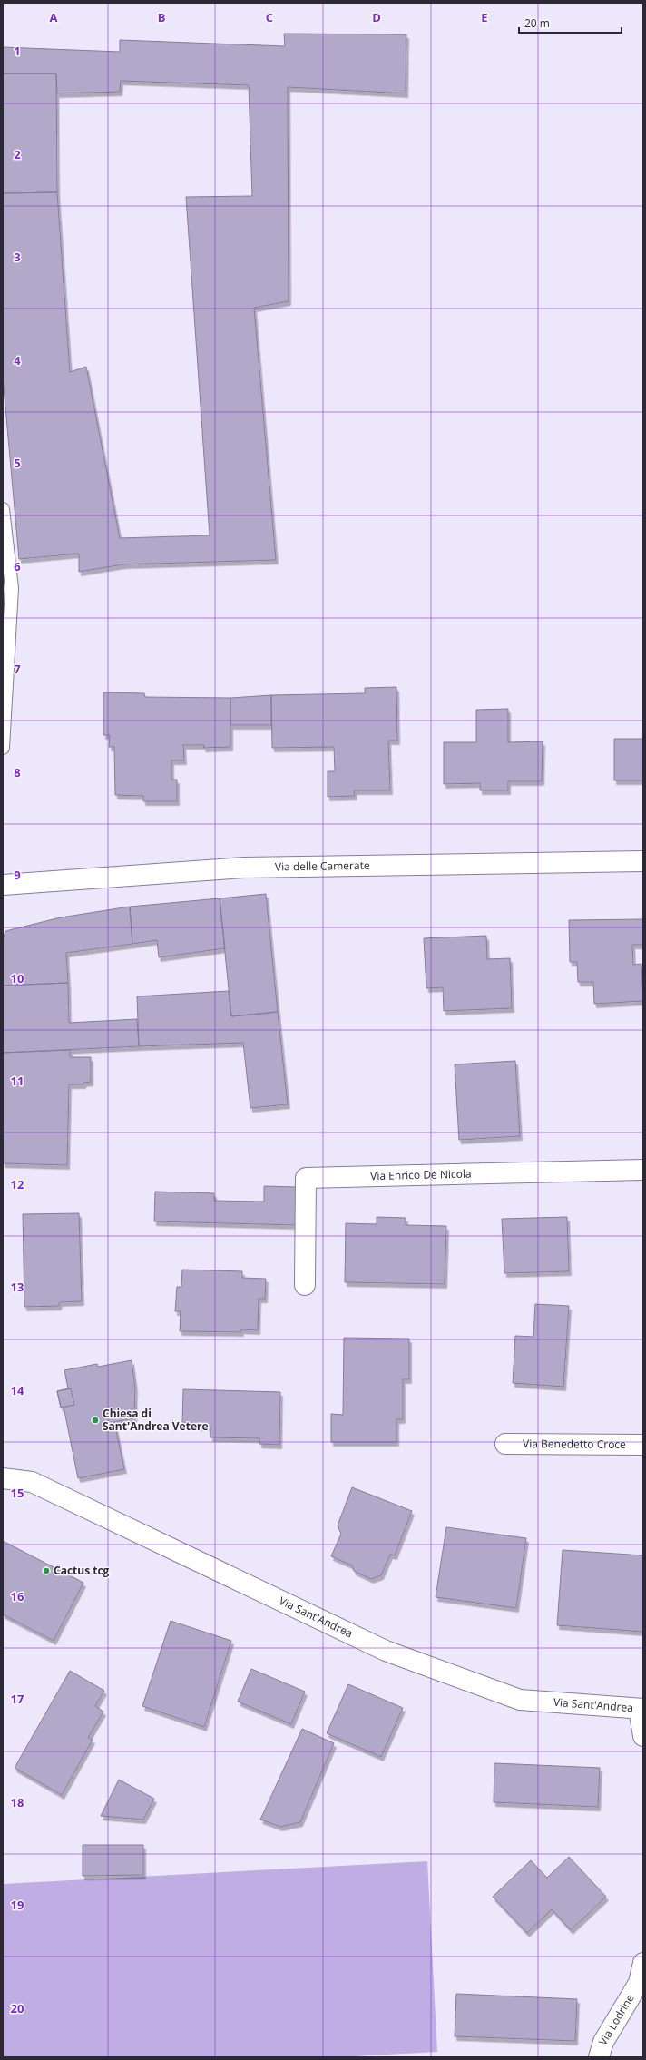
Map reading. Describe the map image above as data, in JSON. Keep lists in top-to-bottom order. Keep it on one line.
{"streets":{"street":["Via delle Camerate","Via Enrico De Nicola","Via Benedetto Croce","Via Sant'Andrea","Via Lodrine"]},"places":["Chiesa di Sant'Andrea Vetere","Cactus tcg"],"scale_bar":"20 m","grid":{"columns":["A","B","C","D","E"],"rows":["1","2","3","4","5","6","7","8","9","10","11","12","13","14","15","16","17","18","19","20"]}}
